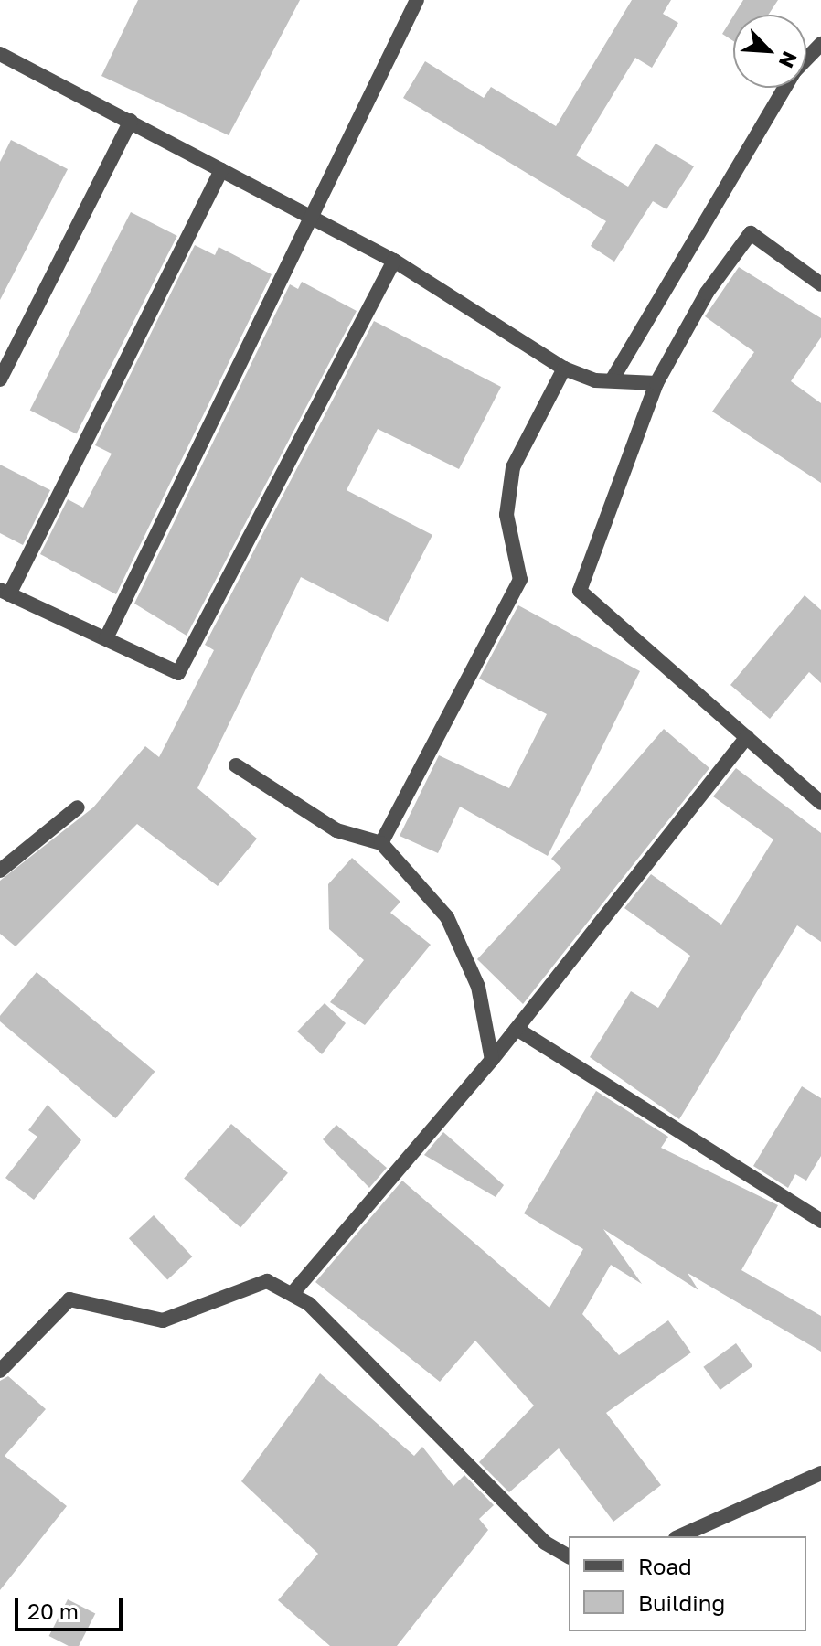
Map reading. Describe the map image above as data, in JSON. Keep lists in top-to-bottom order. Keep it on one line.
{"legend":["Road","Building"],"scale_bar":"20 m","north":"bottom right"}
